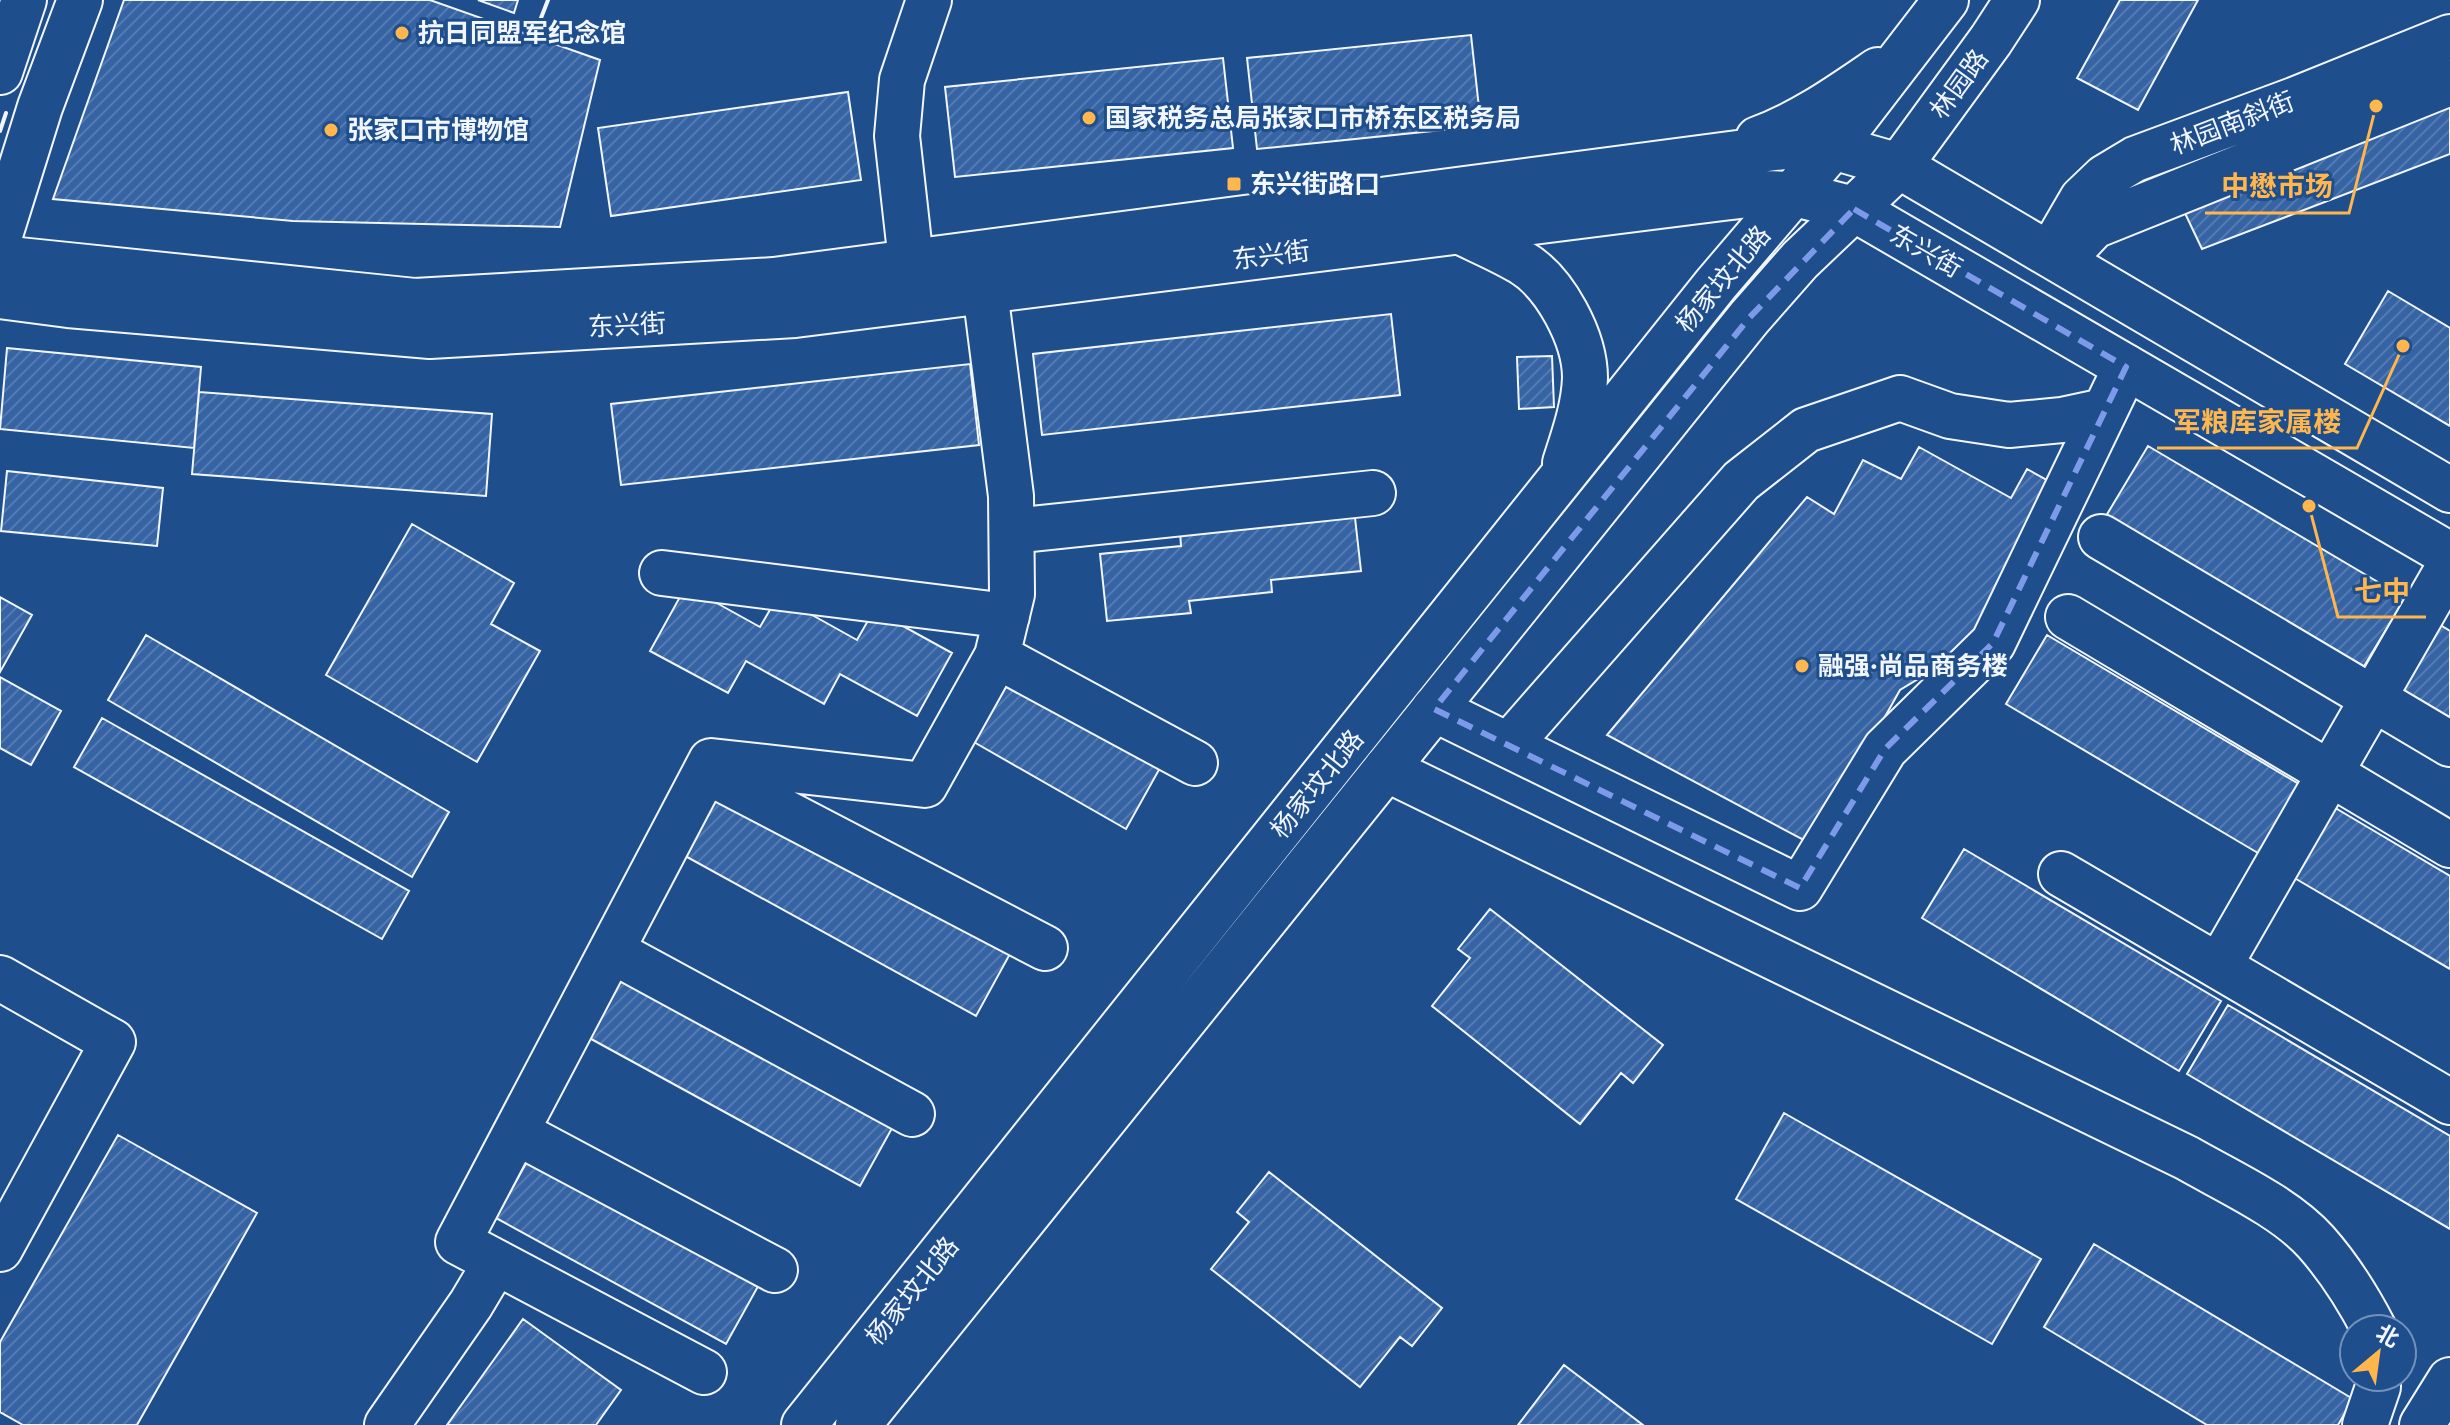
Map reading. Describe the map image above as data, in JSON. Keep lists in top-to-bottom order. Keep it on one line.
{"streets":{"main road":["林园路","林园南斜街","东兴街","杨家坟北路"]},"crossings":[["林园路","东兴街"],["林园路","杨家坟北路"],["林园南斜街","东兴街"],["东兴街","杨家坟北路"]],"places":{"other":["抗日同盟军纪念馆","中懋市场","国家税务总局张家口市桥东区税务局","张家口市博物馆","军粮库家属楼","七中","融强·尚品商务楼"],"transit":["东兴街路口"]},"north":"top right"}
